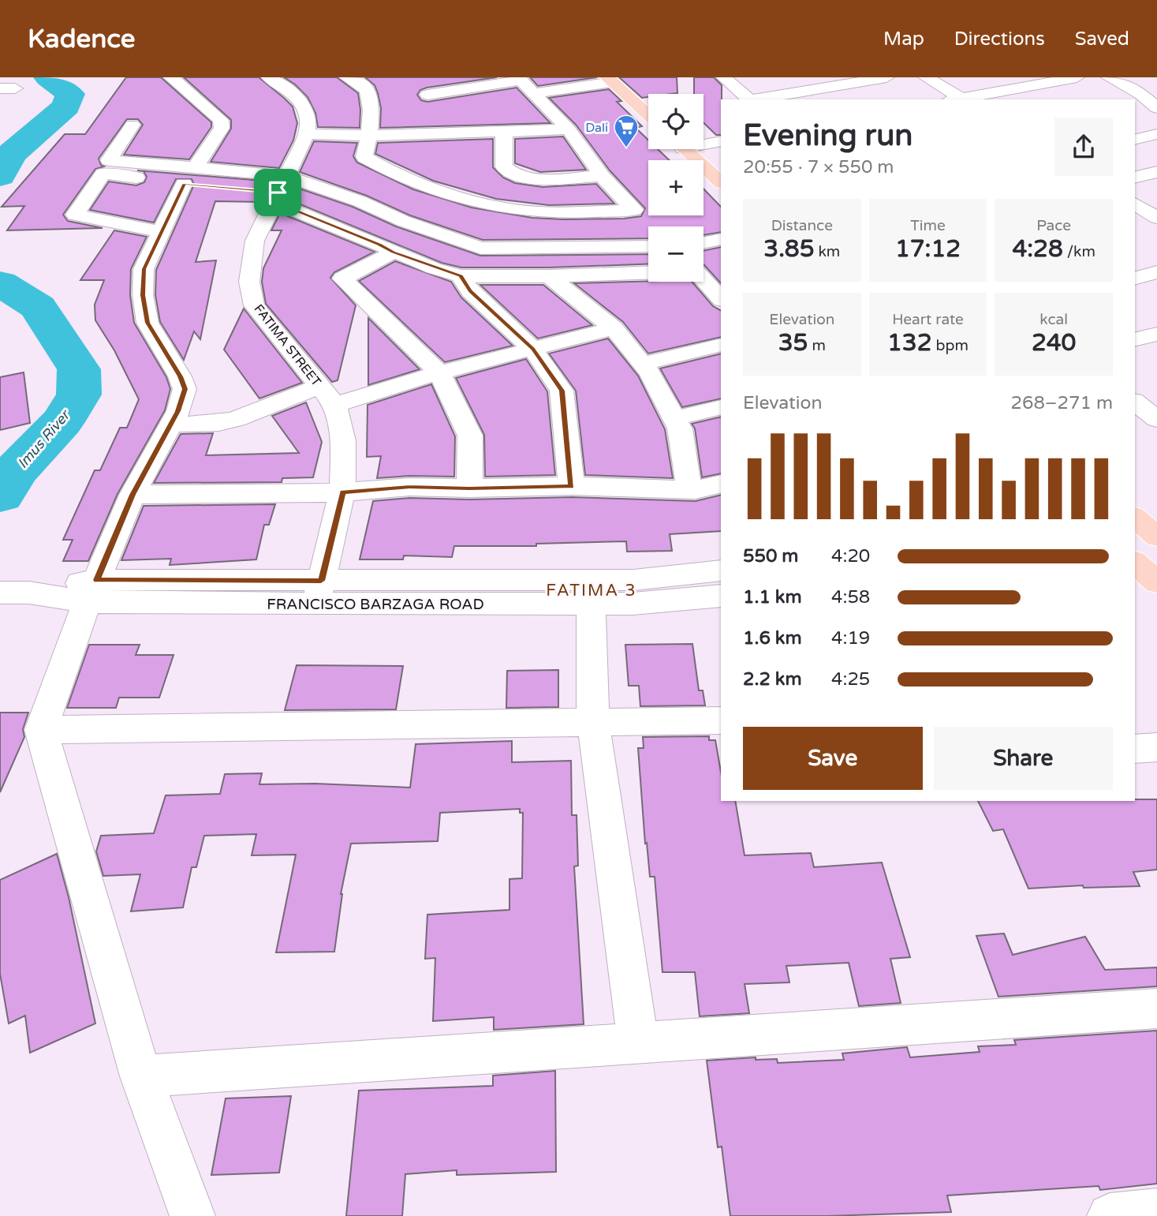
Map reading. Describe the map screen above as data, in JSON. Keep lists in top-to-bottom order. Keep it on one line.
{"streets":{"street":["FATIMA STREET","FRANCISCO BARZAGA ROAD"]},"crossings":[["FATIMA STREET","FRANCISCO BARZAGA ROAD"]],"districts":["FATIMA 3"],"water":["Imus River"],"places":{"supermarket":["Dali"]},"page":{"header":"Kadence","nav":["Map","Directions","Saved"],"map_buttons":["+","−"],"heading":["Evening run","20:55 · 7 × 550 m"],"stats":[["Distance","3.85 km"],["Time","17:12"],["Pace","4:28 /km"],["Elevation","35 m"],["Heart rate","132 bpm"],["kcal","240"]],"chart":["Elevation","268–271 m"],"list":[{"name":"550 m","note":"4:20"},{"name":"1.1 km","note":"4:58"},{"name":"1.6 km","note":"4:19"},{"name":"2.2 km","note":"4:25"}],"buttons":["Save","Share"]}}
